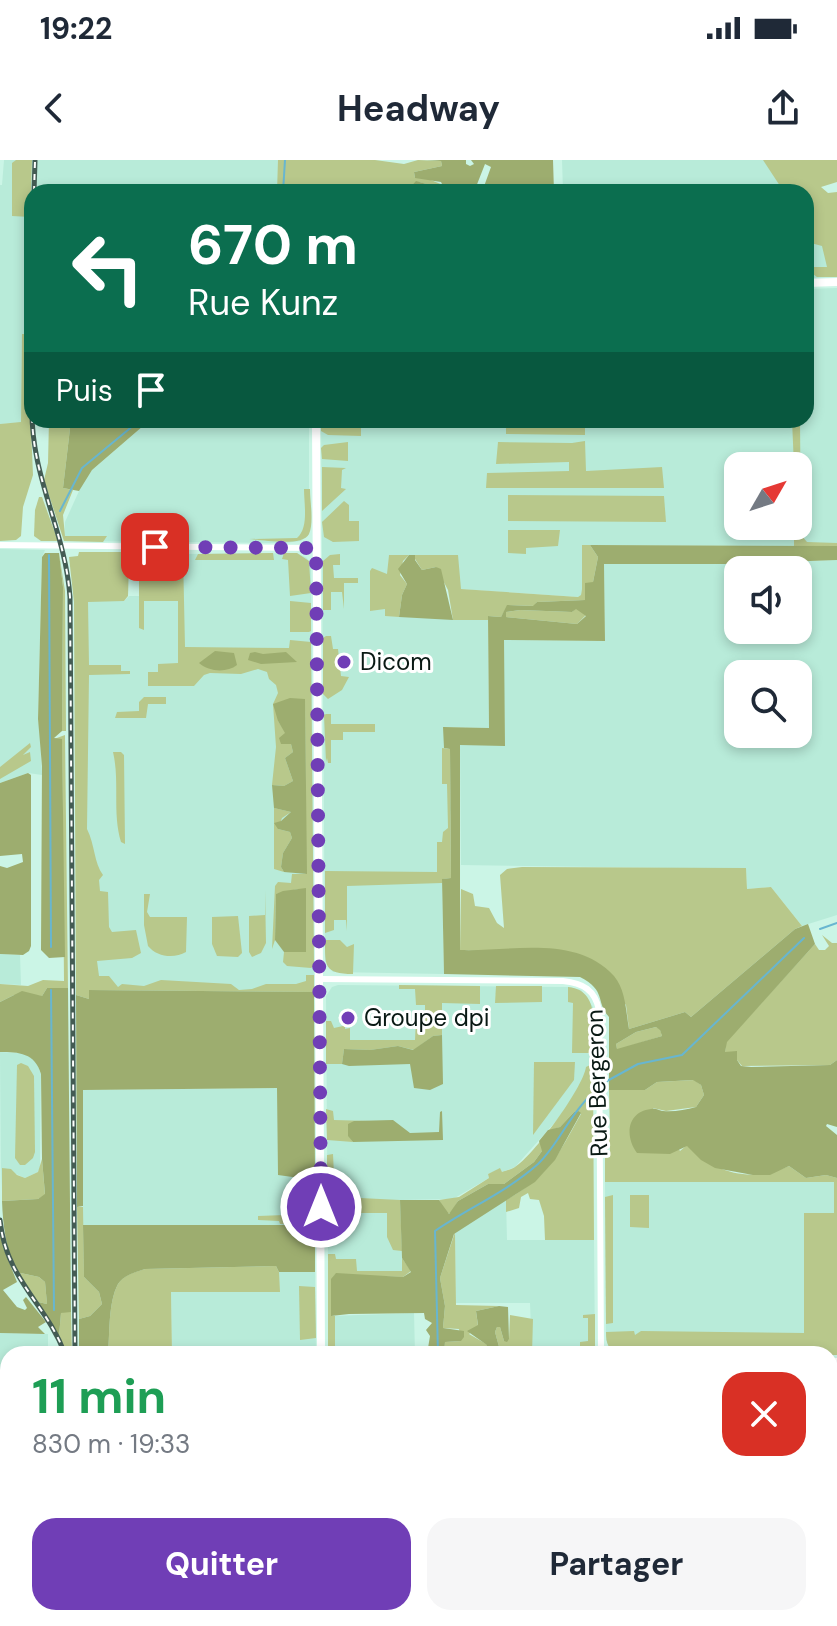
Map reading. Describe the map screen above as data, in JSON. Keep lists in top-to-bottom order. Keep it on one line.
{"streets":{"street":["Rue Bergeron"]},"places":["Dicom","Groupe dpi"],"north":"top right","page":{"status":"19:22","header":"Headway","turn":["670 m","Rue Kunz"],"then":"Puis","heading":["11 min","830 m · 19:33"],"buttons":["Quitter","Partager"]}}
